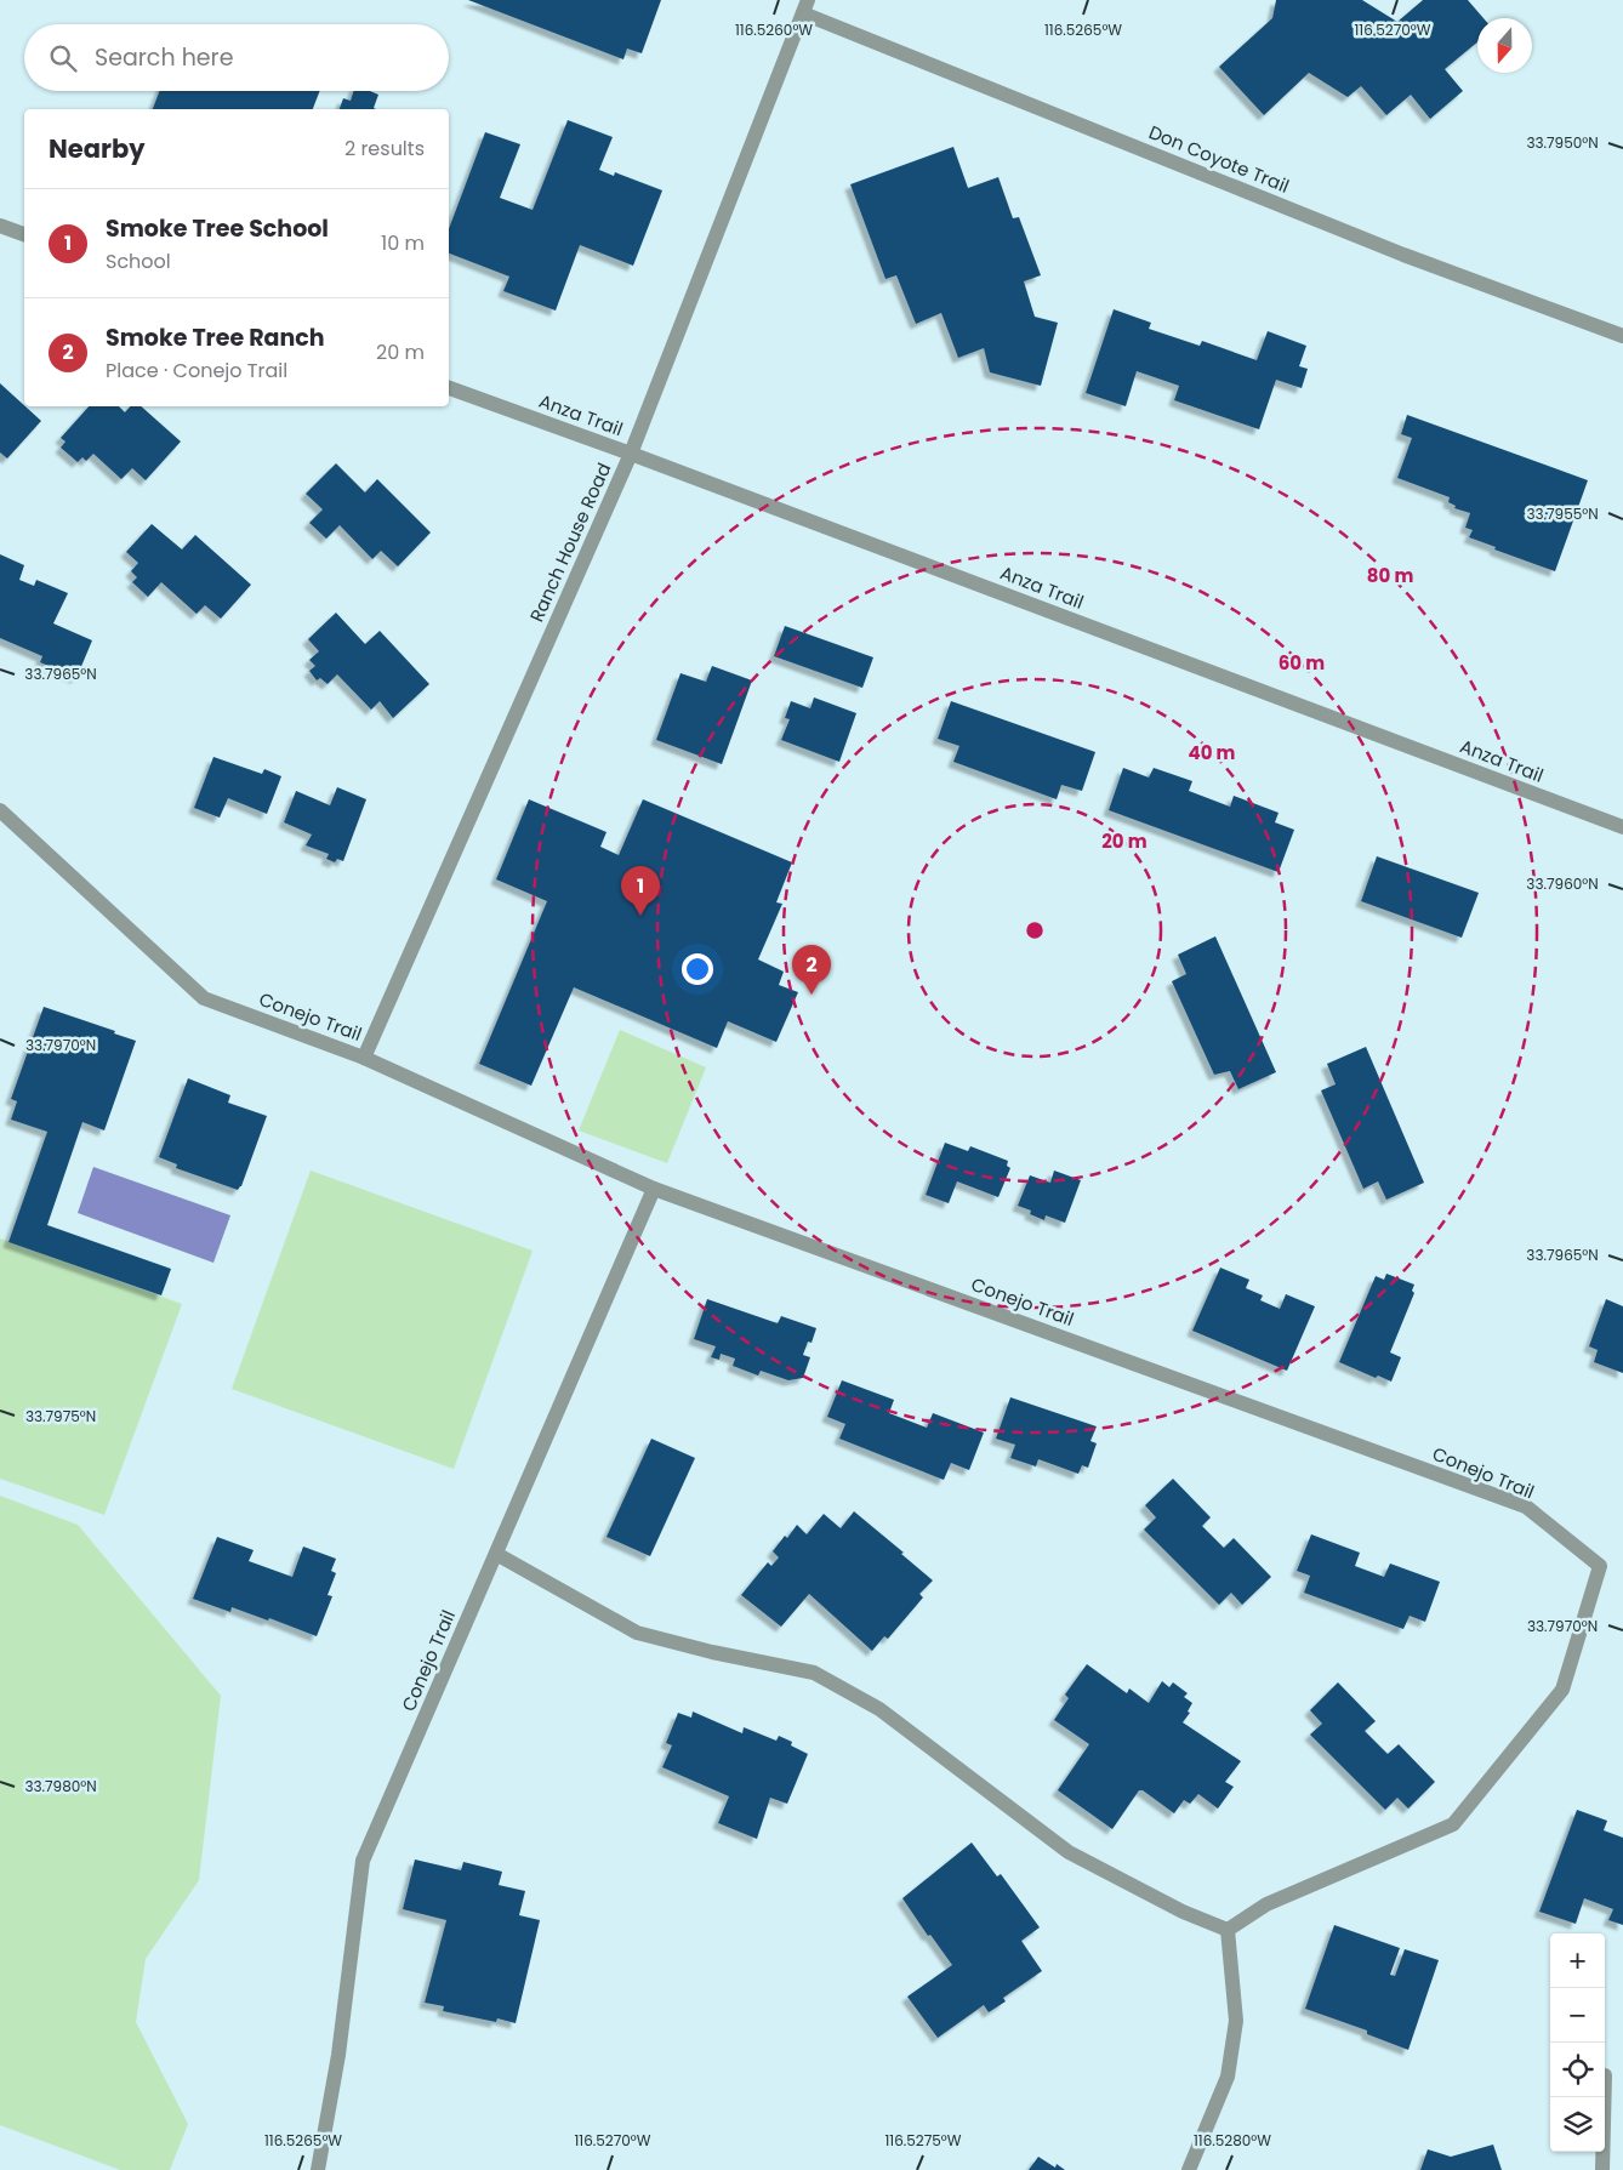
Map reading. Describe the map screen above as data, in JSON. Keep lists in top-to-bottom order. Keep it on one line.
{"streets":{"street":["Don Coyote Trail","Anza Trail","Ranch House Road","Conejo Trail"]},"crossings":[["Don Coyote Trail","Ranch House Road"],["Anza Trail","Ranch House Road"],["Ranch House Road","Conejo Trail"]],"north":"bottom","page":{"search":"Search here","heading":["Nearby","2 results"],"list":[{"mark":"1","name":"Smoke Tree School","note":"School","value":"10 m"},{"mark":"2","name":"Smoke Tree Ranch","note":"Place · Conejo Trail","value":"20 m"}],"pins":["1","2"],"map_buttons":["+","−"]},"coordinates":["116.5260°W","116.5265°W","116.5270°W","33.7950°N","33.7955°N","33.7965°N","33.7960°N","33.7970°N","33.7975°N","33.7980°N","116.5275°W","116.5280°W"],"rings":["80 m","60 m","40 m","20 m"]}
